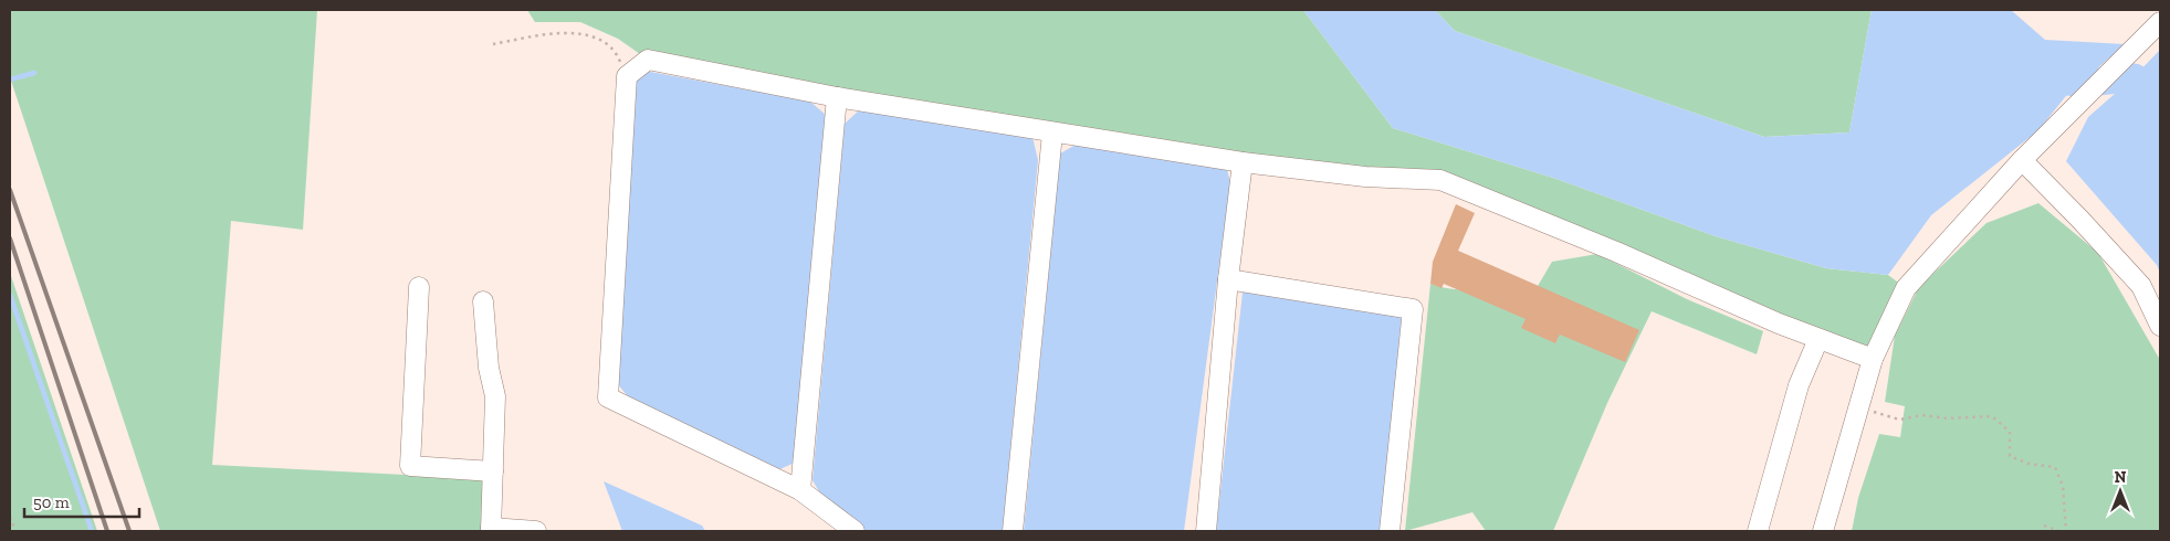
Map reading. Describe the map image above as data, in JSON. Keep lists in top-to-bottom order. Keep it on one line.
{"scale_bar":"50 m","north":"top"}
